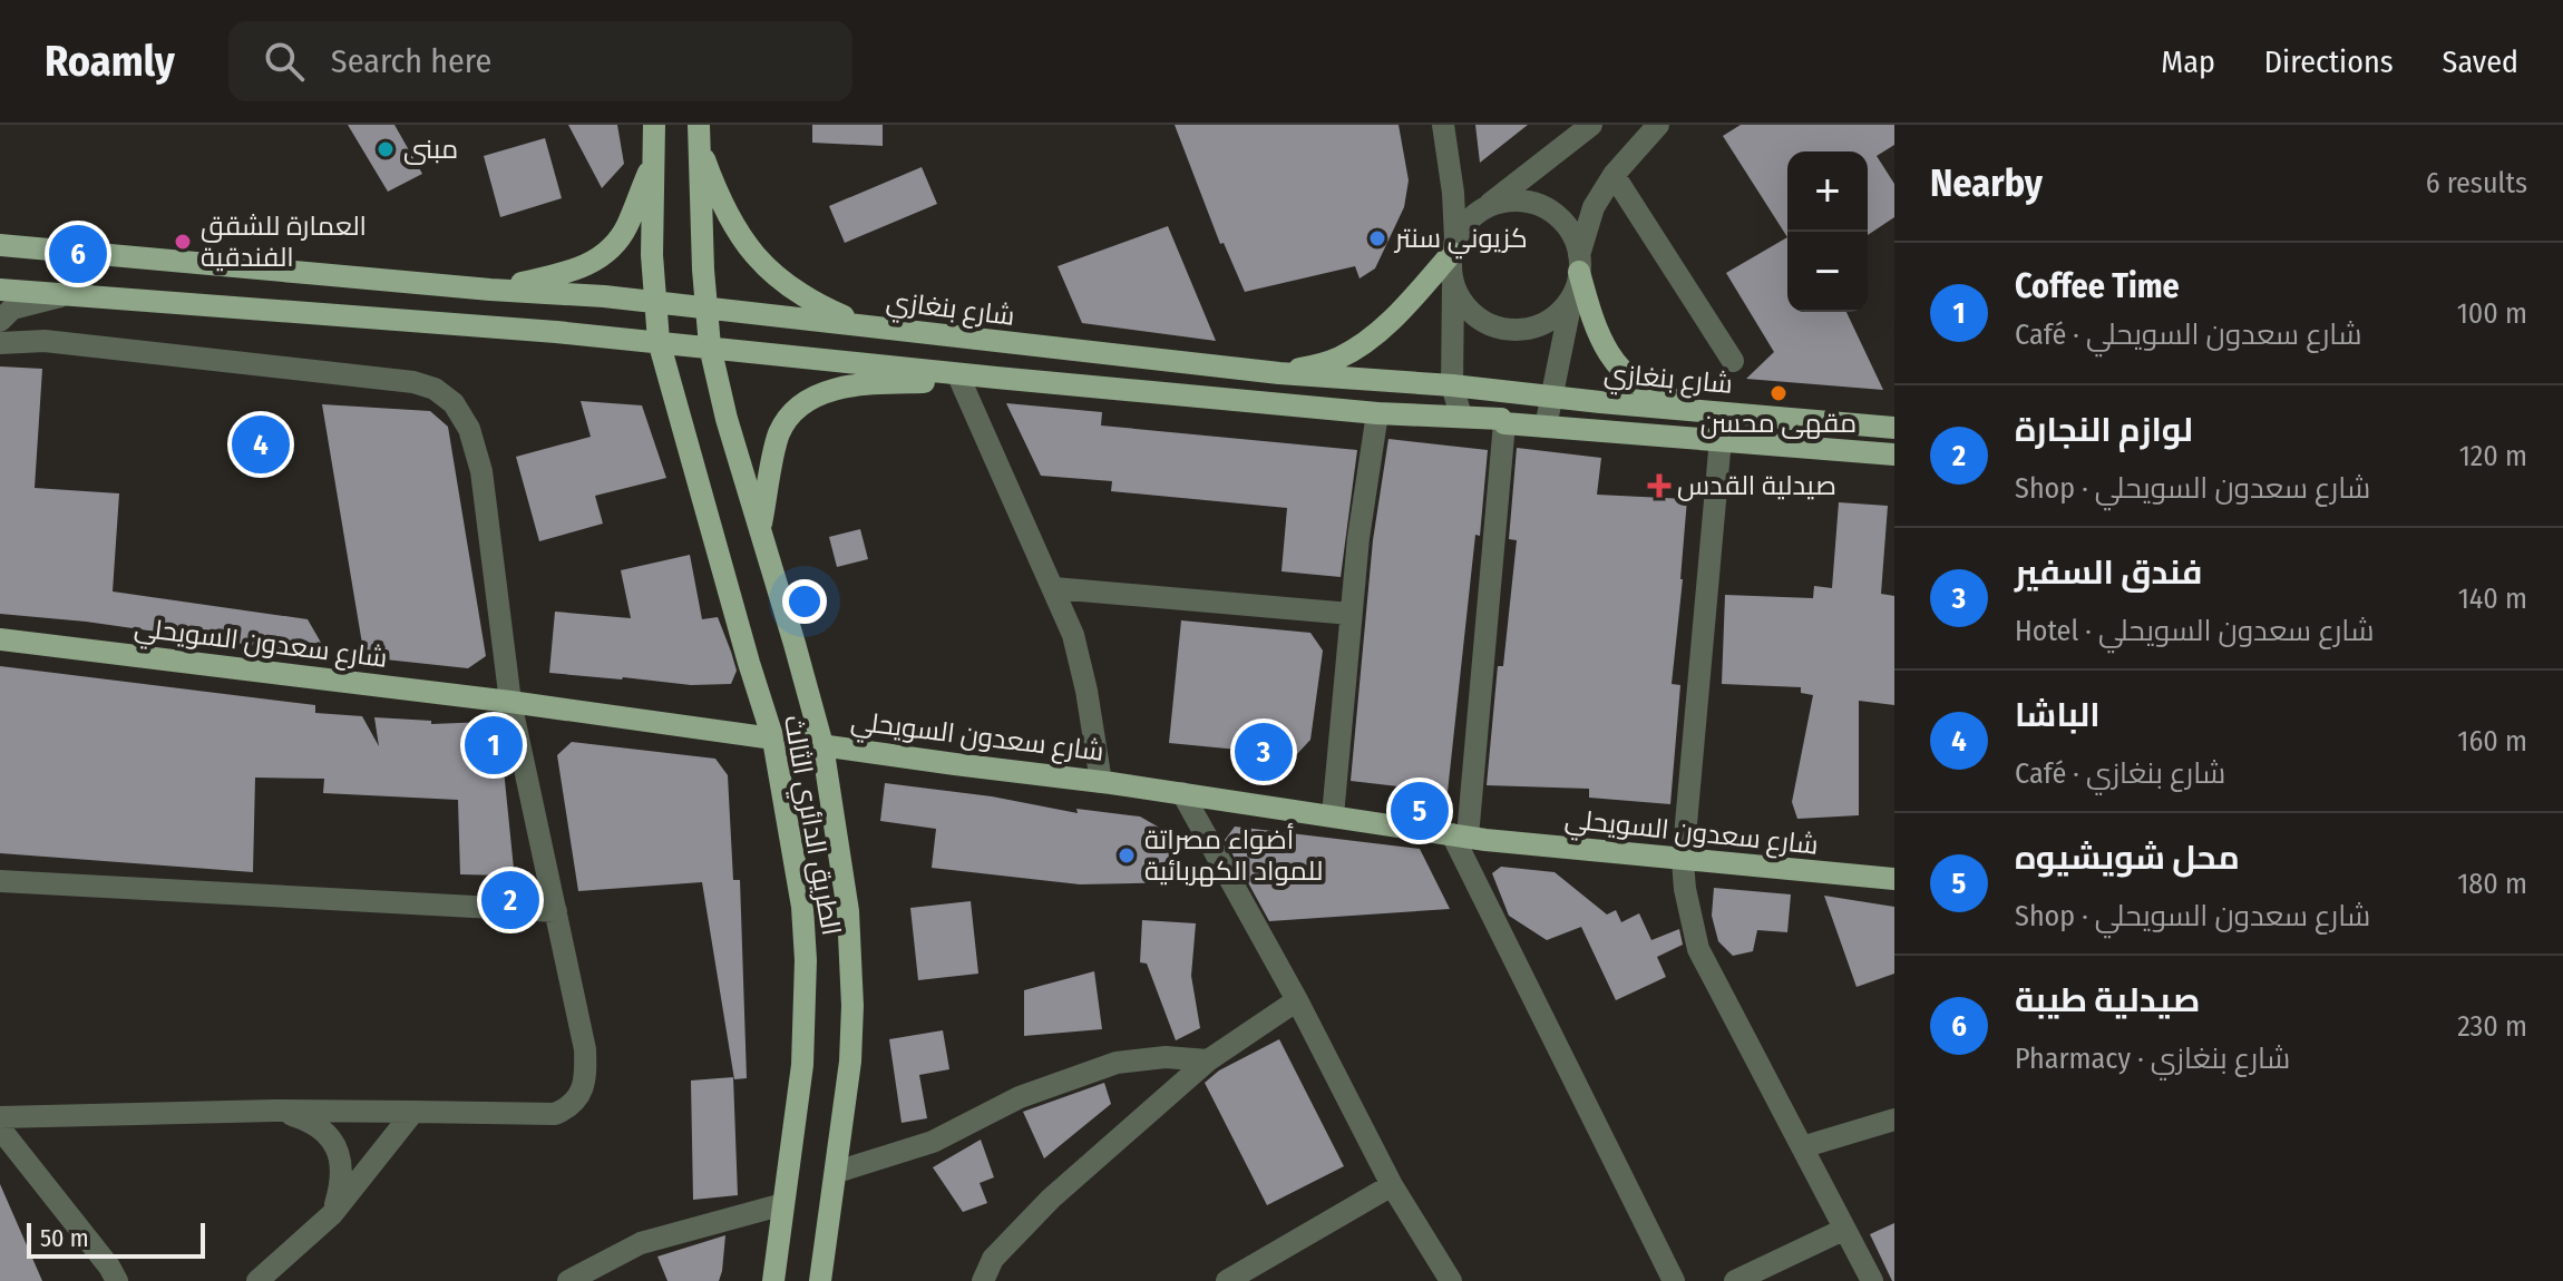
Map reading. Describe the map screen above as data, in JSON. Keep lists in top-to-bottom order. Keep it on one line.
{"streets":{"main road":["شارع بنغازي","شارع سعدون السويحلي","الطريق الدائري الثالث"]},"crossings":[["شارع بنغازي","الطريق الدائري الثالث"],["شارع سعدون السويحلي","الطريق الدائري الثالث"]],"places":{"other":["مبنى","كزيوني سنتر","العمارة للشقق الفندقية","مقهى محسن","أضواء مصراتة للمواد الكهربائية"],"health":["صيدلية القدس"]},"scale_bar":"50 m","page":{"header":"Roamly","search":"Search here","nav":["Map","Directions","Saved"],"heading":["Nearby","6 results"],"map_buttons":["+","−"],"pins":["6","4","1","3","5","2"],"list":[{"mark":"1","name":"Coffee Time","note":"Café · شارع سعدون السويحلي","value":"100 m"},{"mark":"2","name":"لوازم النجارة","note":"Shop · شارع سعدون السويحلي","value":"120 m"},{"mark":"3","name":"فندق السفير","note":"Hotel · شارع سعدون السويحلي","value":"140 m"},{"mark":"4","name":"الباشا","note":"Café · شارع بنغازي","value":"160 m"},{"mark":"5","name":"محل شويشيوه","note":"Shop · شارع سعدون السويحلي","value":"180 m"},{"mark":"6","name":"صيدلية طيبة","note":"Pharmacy · شارع بنغازي","value":"230 m"}],"scale":"50 m"}}
